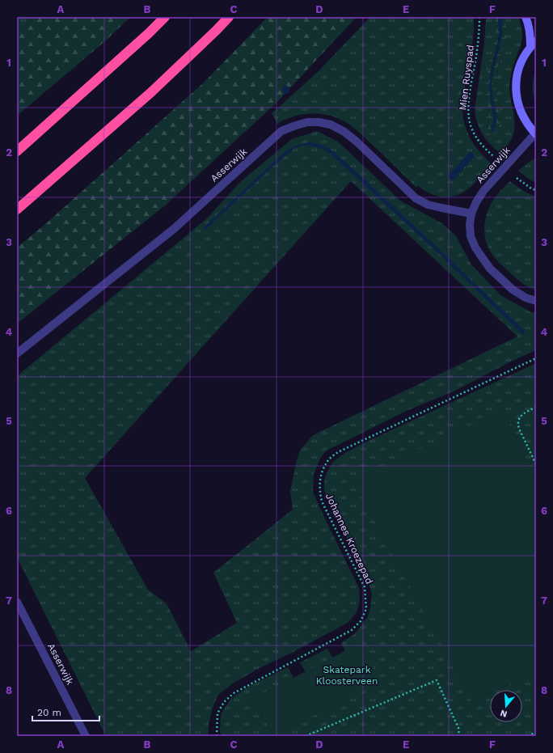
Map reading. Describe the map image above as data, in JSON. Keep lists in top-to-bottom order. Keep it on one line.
{"streets":{"street":["Asserwijk"],"path":["Mien Ruyspad","Johannes Kroezepad"]},"crossings":[["Mien Ruyspad","Asserwijk"]],"parks":["Skatepark Kloosterveen"],"scale_bar":"20 m","north":"bottom","grid":{"columns":["A","B","C","D","E","F"],"rows":["1","2","3","4","5","6","7","8"]}}
